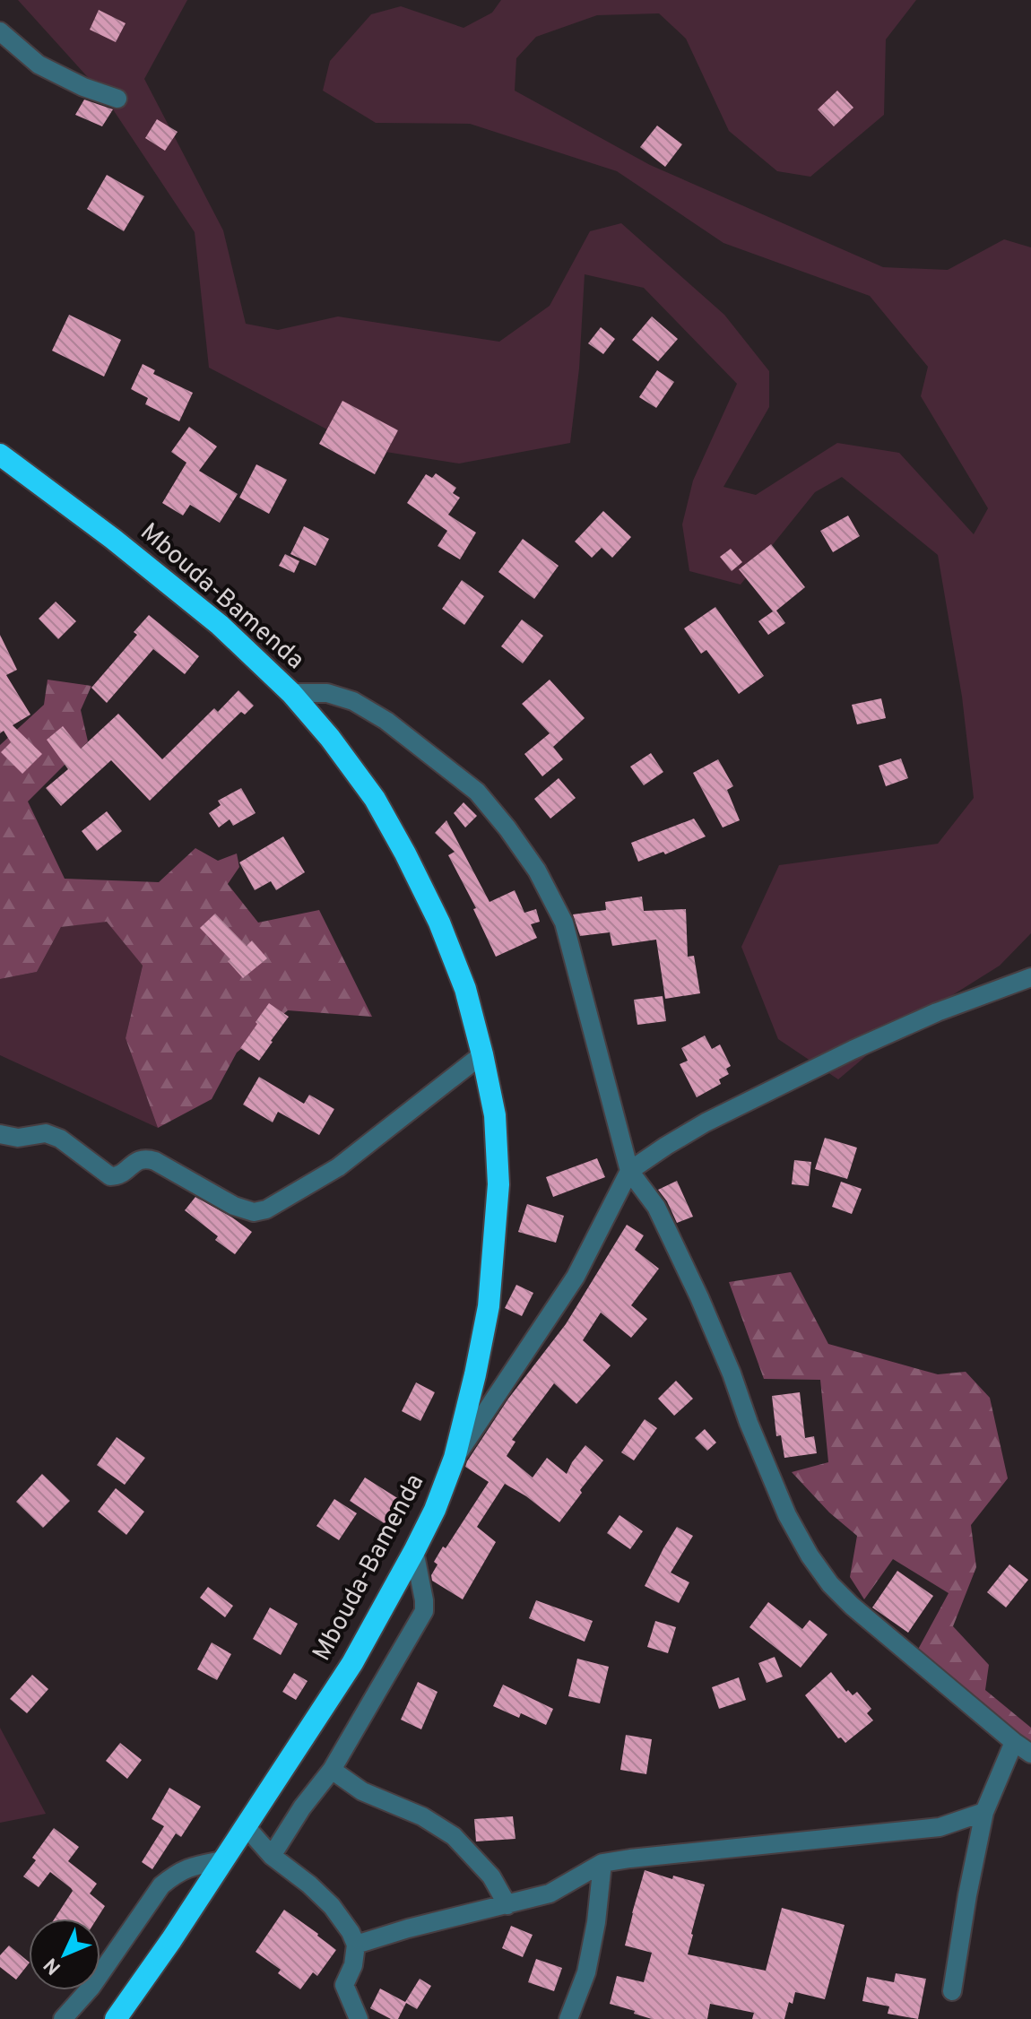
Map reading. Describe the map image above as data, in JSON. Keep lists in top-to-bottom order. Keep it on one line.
{"streets":{"highway":["Mbouda-Bamenda"]},"north":"bottom left"}
